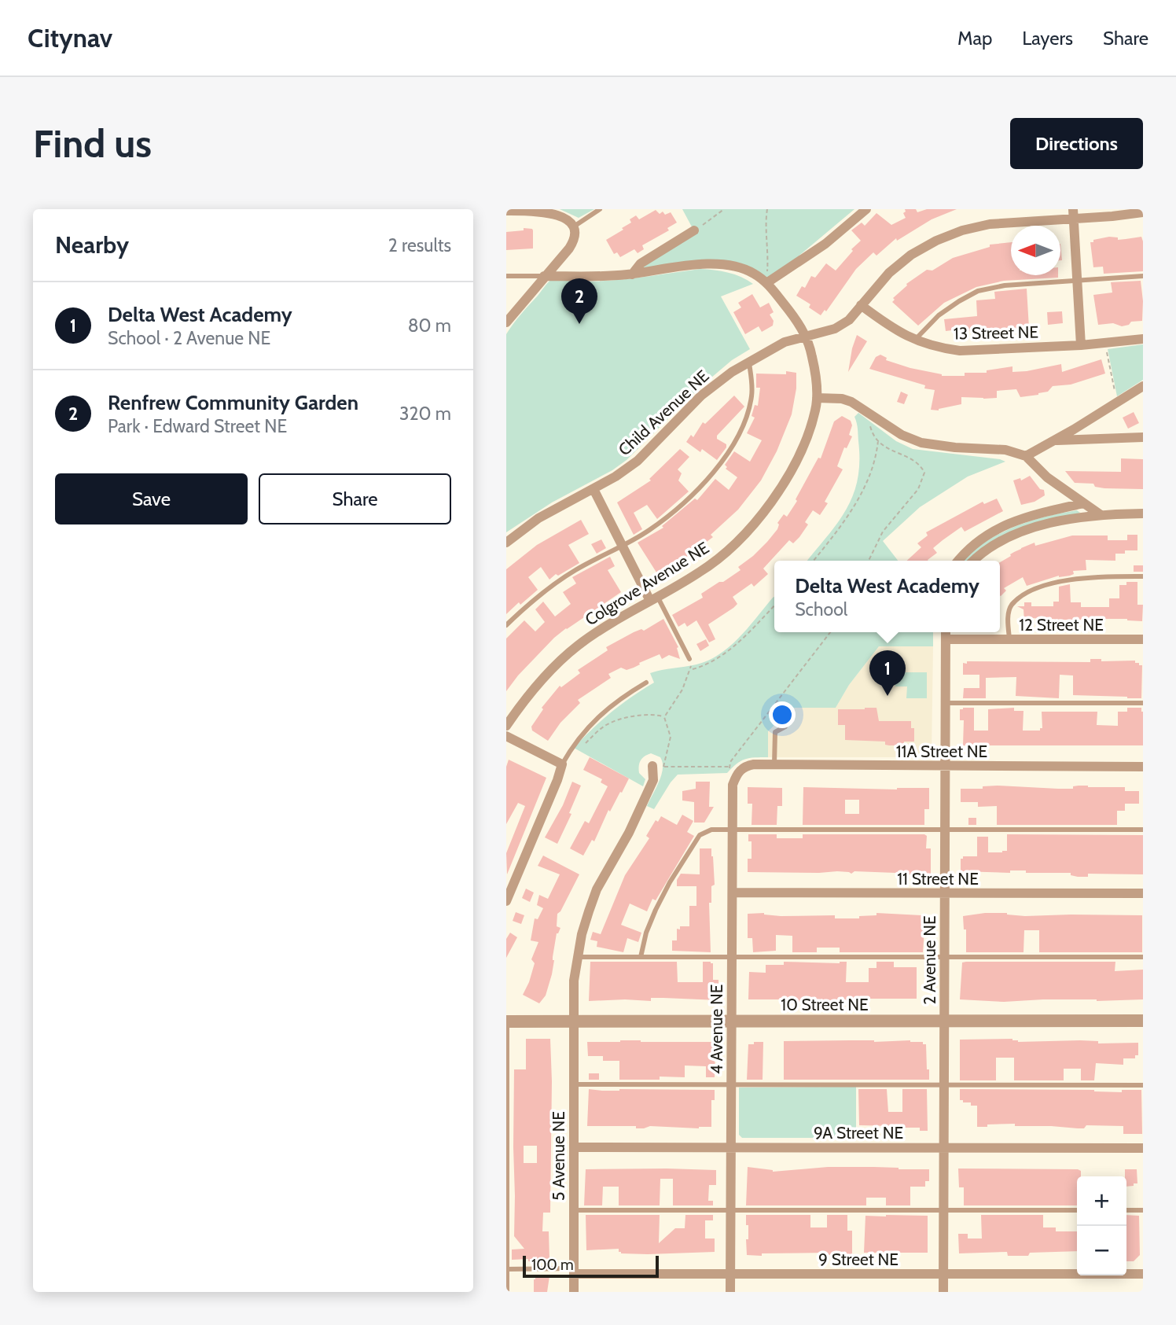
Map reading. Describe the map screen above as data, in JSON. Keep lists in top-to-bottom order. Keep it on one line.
{"streets":{"street":["13 Street NE","Child Avenue NE","Colgrove Avenue NE","12 Street NE","11A Street NE","11 Street NE","2 Avenue NE","10 Street NE","4 Avenue NE","9A Street NE","5 Avenue NE","9 Street NE"]},"crossings":[["13 Street NE","Child Avenue NE"],["Child Avenue NE","Colgrove Avenue NE"],["12 Street NE","2 Avenue NE"],["11A Street NE","2 Avenue NE"],["11A Street NE","4 Avenue NE"],["11 Street NE","2 Avenue NE"],["11 Street NE","4 Avenue NE"],["2 Avenue NE","10 Street NE"],["2 Avenue NE","9A Street NE"],["2 Avenue NE","9 Street NE"],["10 Street NE","4 Avenue NE"],["10 Street NE","5 Avenue NE"],["4 Avenue NE","9A Street NE"],["4 Avenue NE","9 Street NE"],["9A Street NE","5 Avenue NE"],["5 Avenue NE","9 Street NE"]],"scale_bar":"100 m","north":"left","page":{"header":"Citynav","nav":["Map","Layers","Share"],"buttons":["Directions",["Save","Share"]],"title":"Find us","heading":["Nearby","2 results"],"pins":["2","1"],"list":[{"mark":"1","name":"Delta West Academy","note":"School · 2 Avenue NE","value":"80 m"},{"mark":"2","name":"Renfrew Community Garden","note":"Park · Edward Street NE","value":"320 m"}],"popup":["Delta West Academy","School"],"map_buttons":["+","−"],"scale":"100 m"}}
